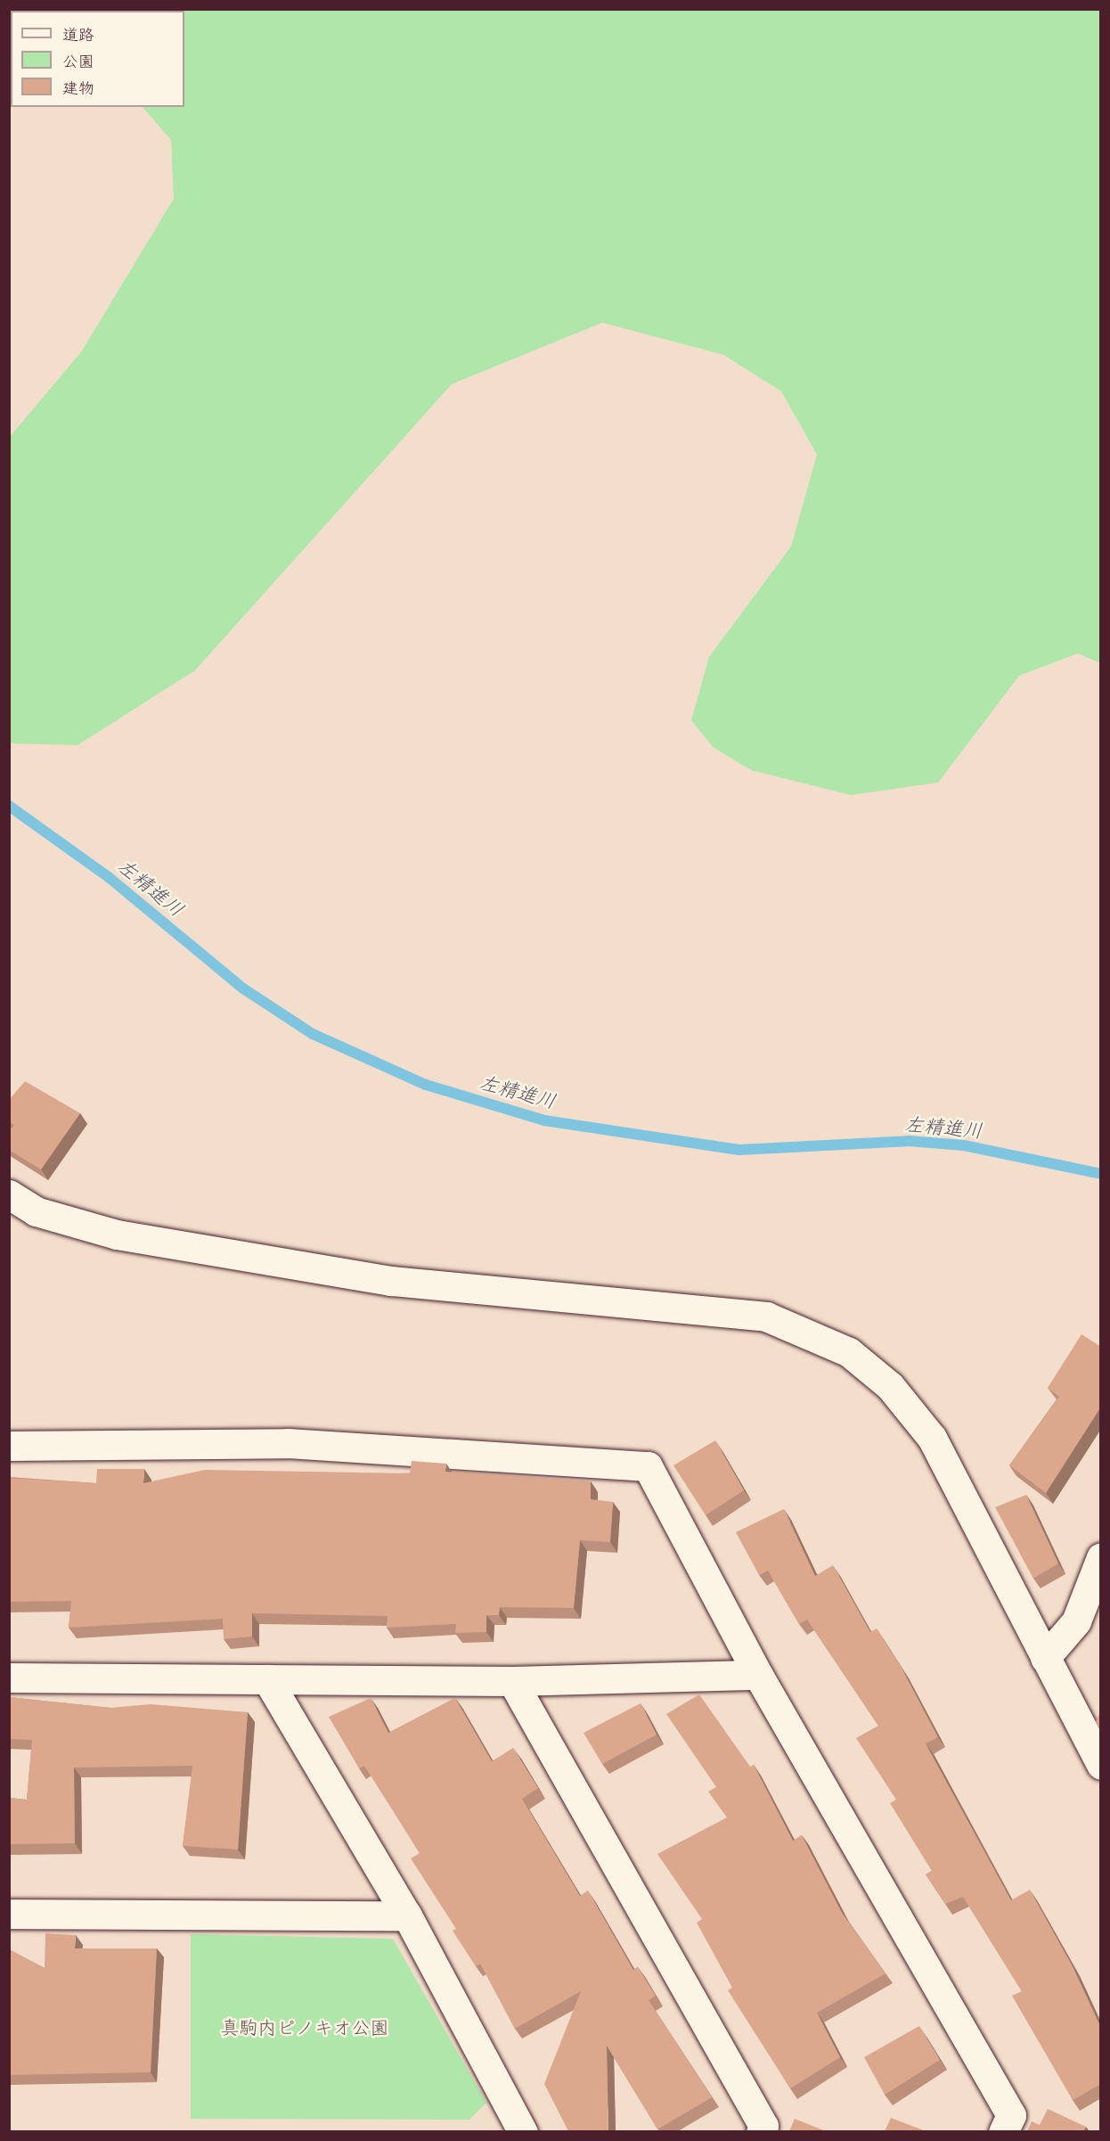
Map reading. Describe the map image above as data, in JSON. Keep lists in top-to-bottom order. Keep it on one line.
{"water":["左精進川"],"parks":["真駒内ピノキオ公園"],"legend":["道路","公園","建物"]}
